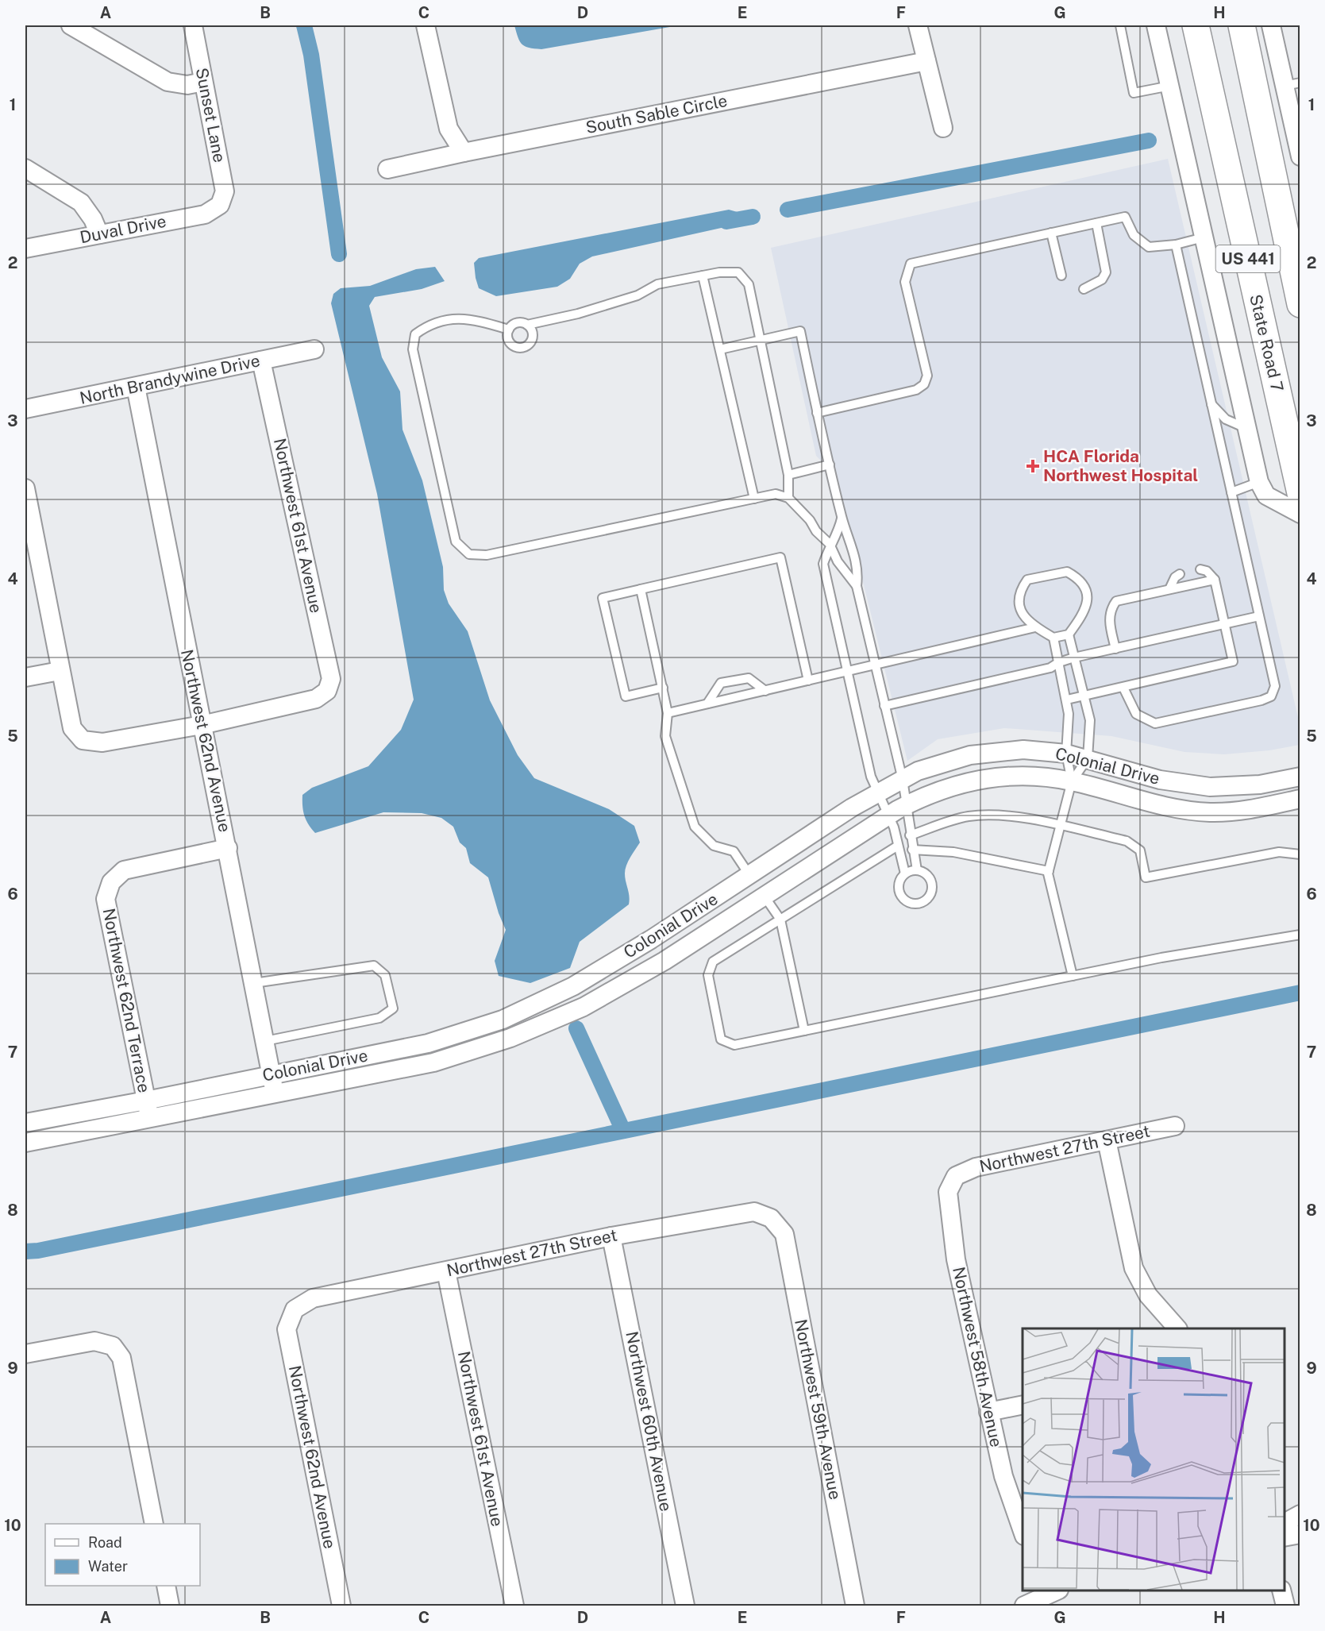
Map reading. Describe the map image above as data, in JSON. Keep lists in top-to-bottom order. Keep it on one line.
{"streets":{"main road":["US 441","State Road 7"],"street":["South Sable Circle","Sunset Lane","Duval Drive","North Brandywine Drive","Northwest 61st Avenue","Northwest 62nd Avenue","Colonial Drive","Northwest 62nd Terrace","Northwest 27th Street","Northwest 58th Avenue","Northwest 59th Avenue","Northwest 60th Avenue"]},"crossings":[["Sunset Lane","Duval Drive"],["North Brandywine Drive","Northwest 61st Avenue"],["North Brandywine Drive","Northwest 62nd Avenue"],["Northwest 61st Avenue","Northwest 62nd Avenue"],["Northwest 61st Avenue","Northwest 27th Street"],["Northwest 62nd Avenue","Colonial Drive"],["Northwest 62nd Avenue","Northwest 62nd Terrace"],["Northwest 62nd Avenue","Northwest 27th Street"],["Colonial Drive","Northwest 62nd Terrace"],["Northwest 27th Street","Northwest 58th Avenue"],["Northwest 27th Street","Northwest 59th Avenue"],["Northwest 27th Street","Northwest 60th Avenue"]],"places":{"health":["HCA Florida Northwest Hospital"]},"legend":["Road","Water"],"grid":{"columns":["A","B","C","D","E","F","G","H"],"rows":["1","2","3","4","5","6","7","8","9","10"]}}
